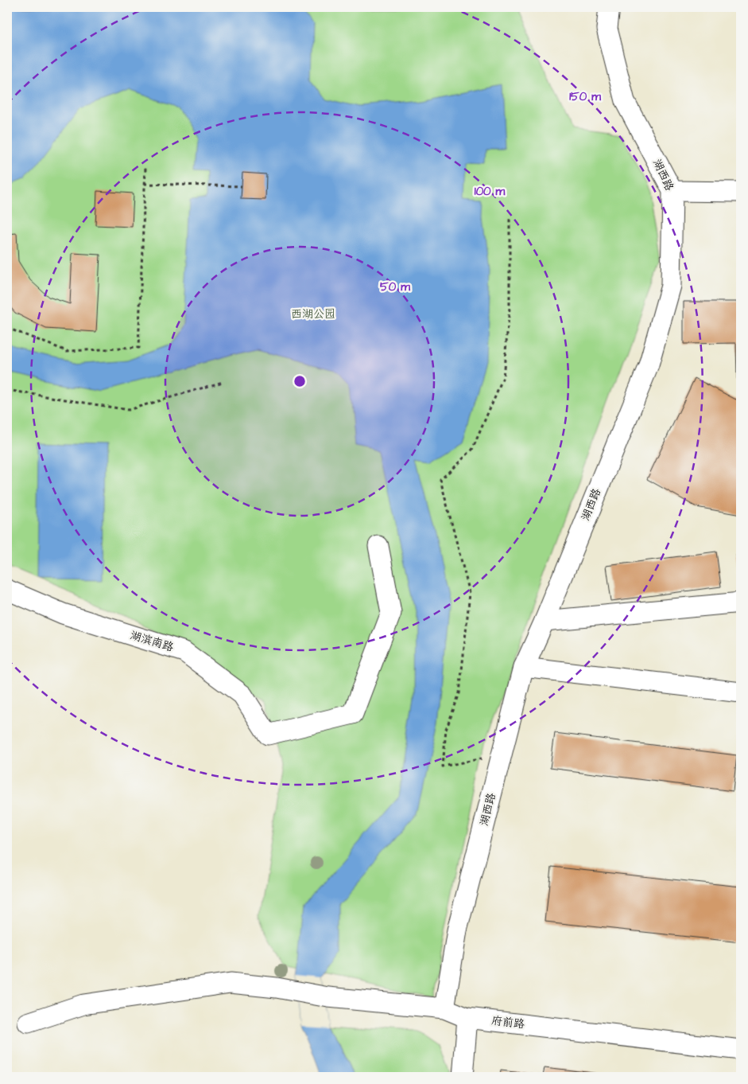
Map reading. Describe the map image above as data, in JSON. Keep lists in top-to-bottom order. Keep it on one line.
{"streets":{"street":["湖西路","湖滨南路","府前路"]},"crossings":[["湖西路","府前路"]],"parks":["西湖公园"],"rings":["150 m","100 m","50 m"]}
